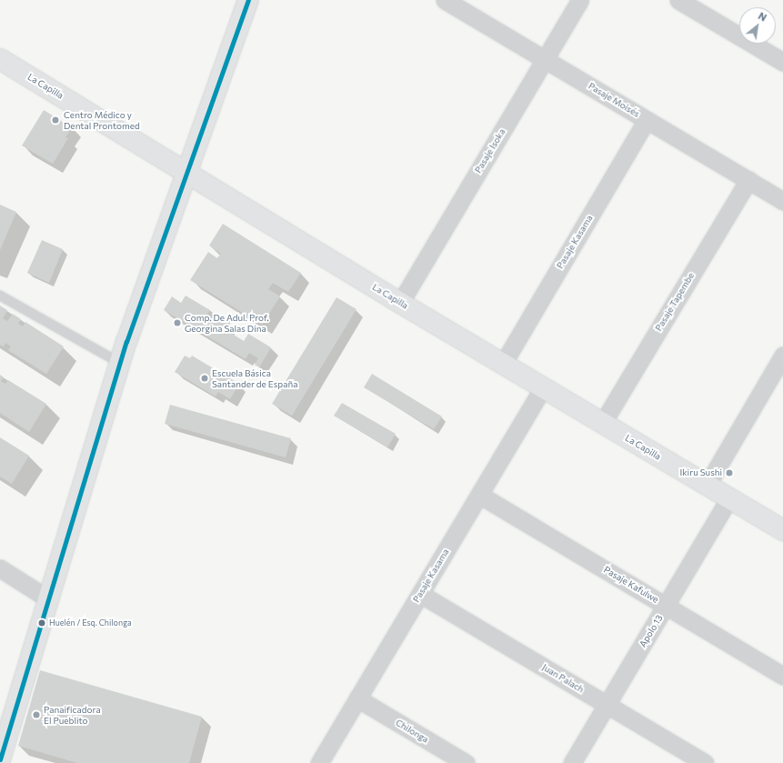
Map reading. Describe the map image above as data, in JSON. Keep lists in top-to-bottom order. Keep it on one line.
{"streets":{"street":["La Capilla","Pasaje Moisés","Pasaje Isoka","Pasaje Kasama","Pasaje Tapembe","Pasaje Kafulwe","Apolo 13","Juan Palach","Chilonga"]},"crossings":[["La Capilla","Pasaje Isoka"],["La Capilla","Pasaje Kasama"],["La Capilla","Pasaje Tapembe"],["La Capilla","Apolo 13"],["Pasaje Moisés","Pasaje Isoka"],["Pasaje Moisés","Pasaje Kasama"],["Pasaje Moisés","Pasaje Tapembe"],["Pasaje Kasama","Pasaje Kafulwe"],["Pasaje Kasama","Juan Palach"],["Pasaje Kasama","Chilonga"],["Pasaje Kafulwe","Apolo 13"],["Apolo 13","Juan Palach"]],"places":["Centro Médico y Dental Prontomed","Comp. De Adul. Prof. Georgina Salas Dina","Escuela Básica Santander de España","Ikiru Sushi","Huelén / Esq. Chilonga","Panaificadora El Pueblito"],"north":"top right"}
